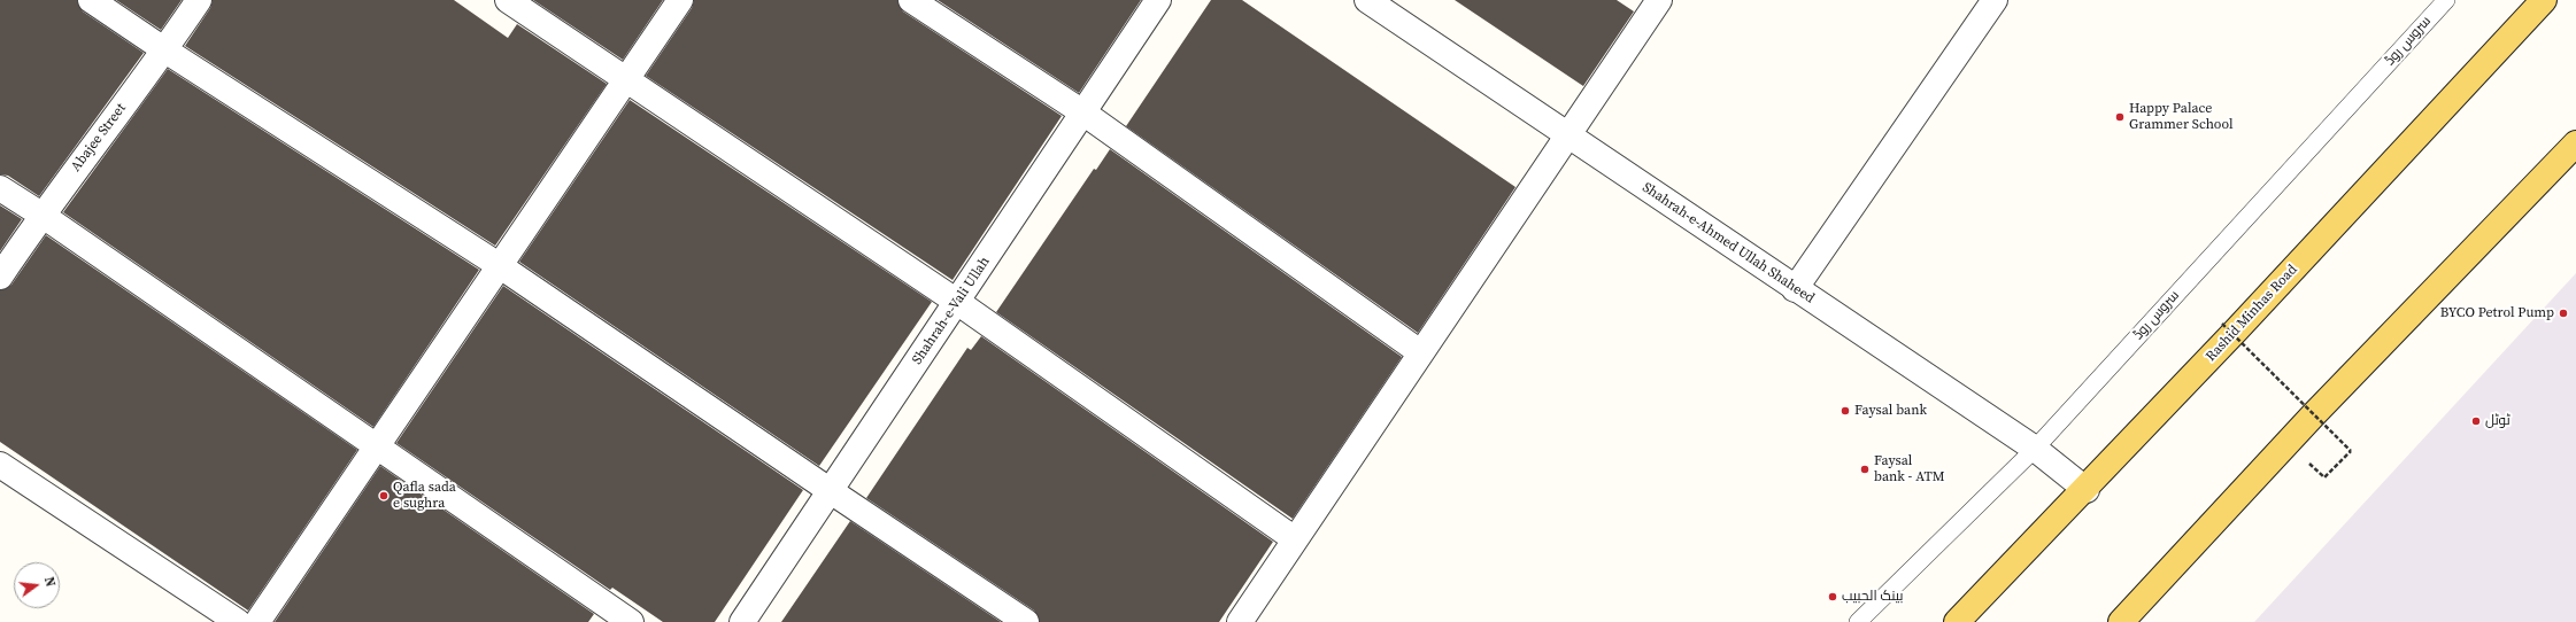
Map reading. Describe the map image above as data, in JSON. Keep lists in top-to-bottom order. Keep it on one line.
{"streets":{"main road":["Rashid Minhas Road"],"street":["Abajee Street","Shahrah-e-Ahmed Ullah Shaheed","Shahrah-e-Vali Ullah"],"lane":["سروس روڈ"]},"crossings":[["سروس روڈ","Shahrah-e-Ahmed Ullah Shaheed"],["Shahrah-e-Ahmed Ullah Shaheed","Rashid Minhas Road"]],"places":["Happy Palace Grammer School","BYCO Petrol Pump","Faysal bank","ٹوٹل","Faysal bank - ATM","Qafla sada e sughra","بينک الحبيب"],"north":"right"}
